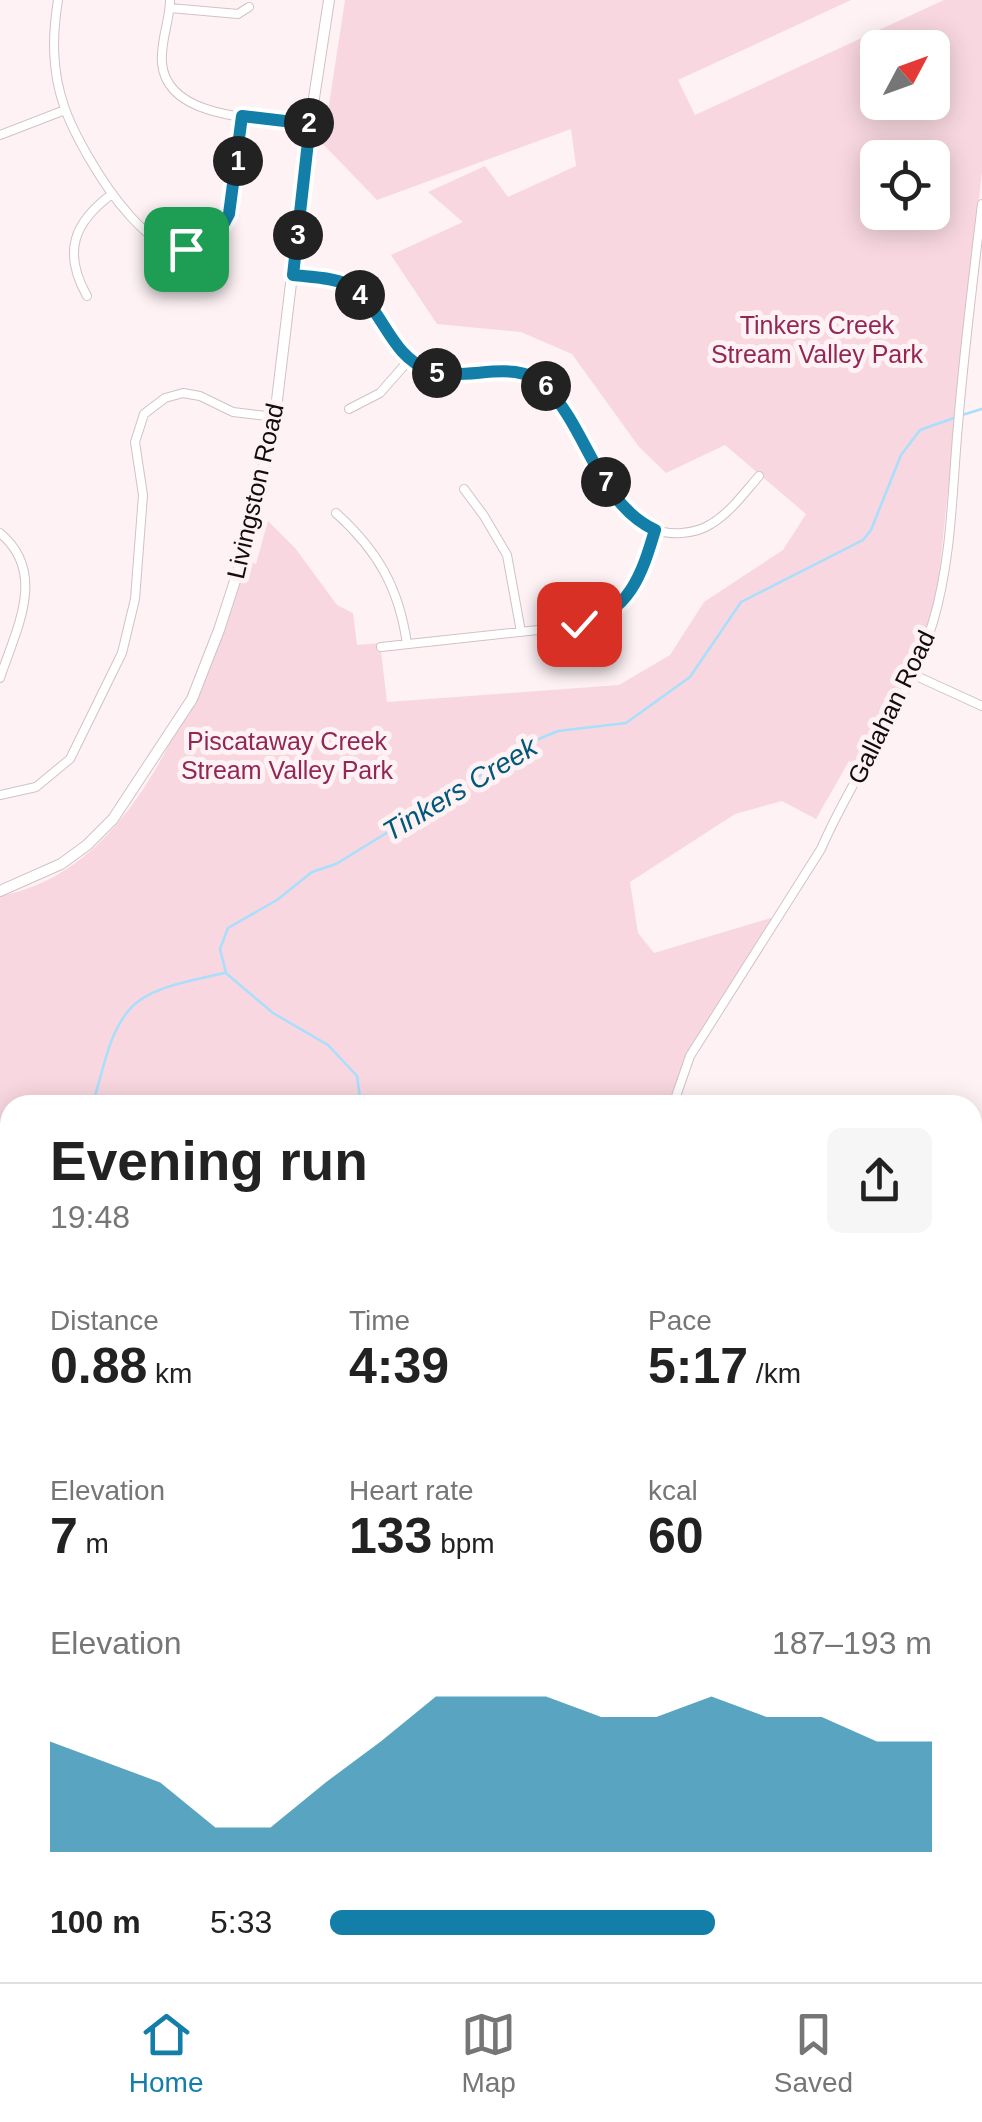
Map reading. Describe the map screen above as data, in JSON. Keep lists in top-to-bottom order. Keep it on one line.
{"streets":{"main road":["Livingston Road"],"street":["Gallahan Road"]},"water":["Tinkers Creek"],"parks":["Tinkers Creek Stream Valley Park","Piscataway Creek Stream Valley Park"],"north":"top right","page":{"pins":["2","1","3","4","5","6","7"],"heading":["Evening run","19:48"],"stats":[["Distance","0.88 km"],["Time","4:39"],["Pace","5:17 /km"],["Elevation","7 m"],["Heart rate","133 bpm"],["kcal","60"]],"chart":["Elevation","187–193 m"],"list":[{"name":"100 m","note":"5:33"}],"tabs":["Home","Map","Saved"]}}
